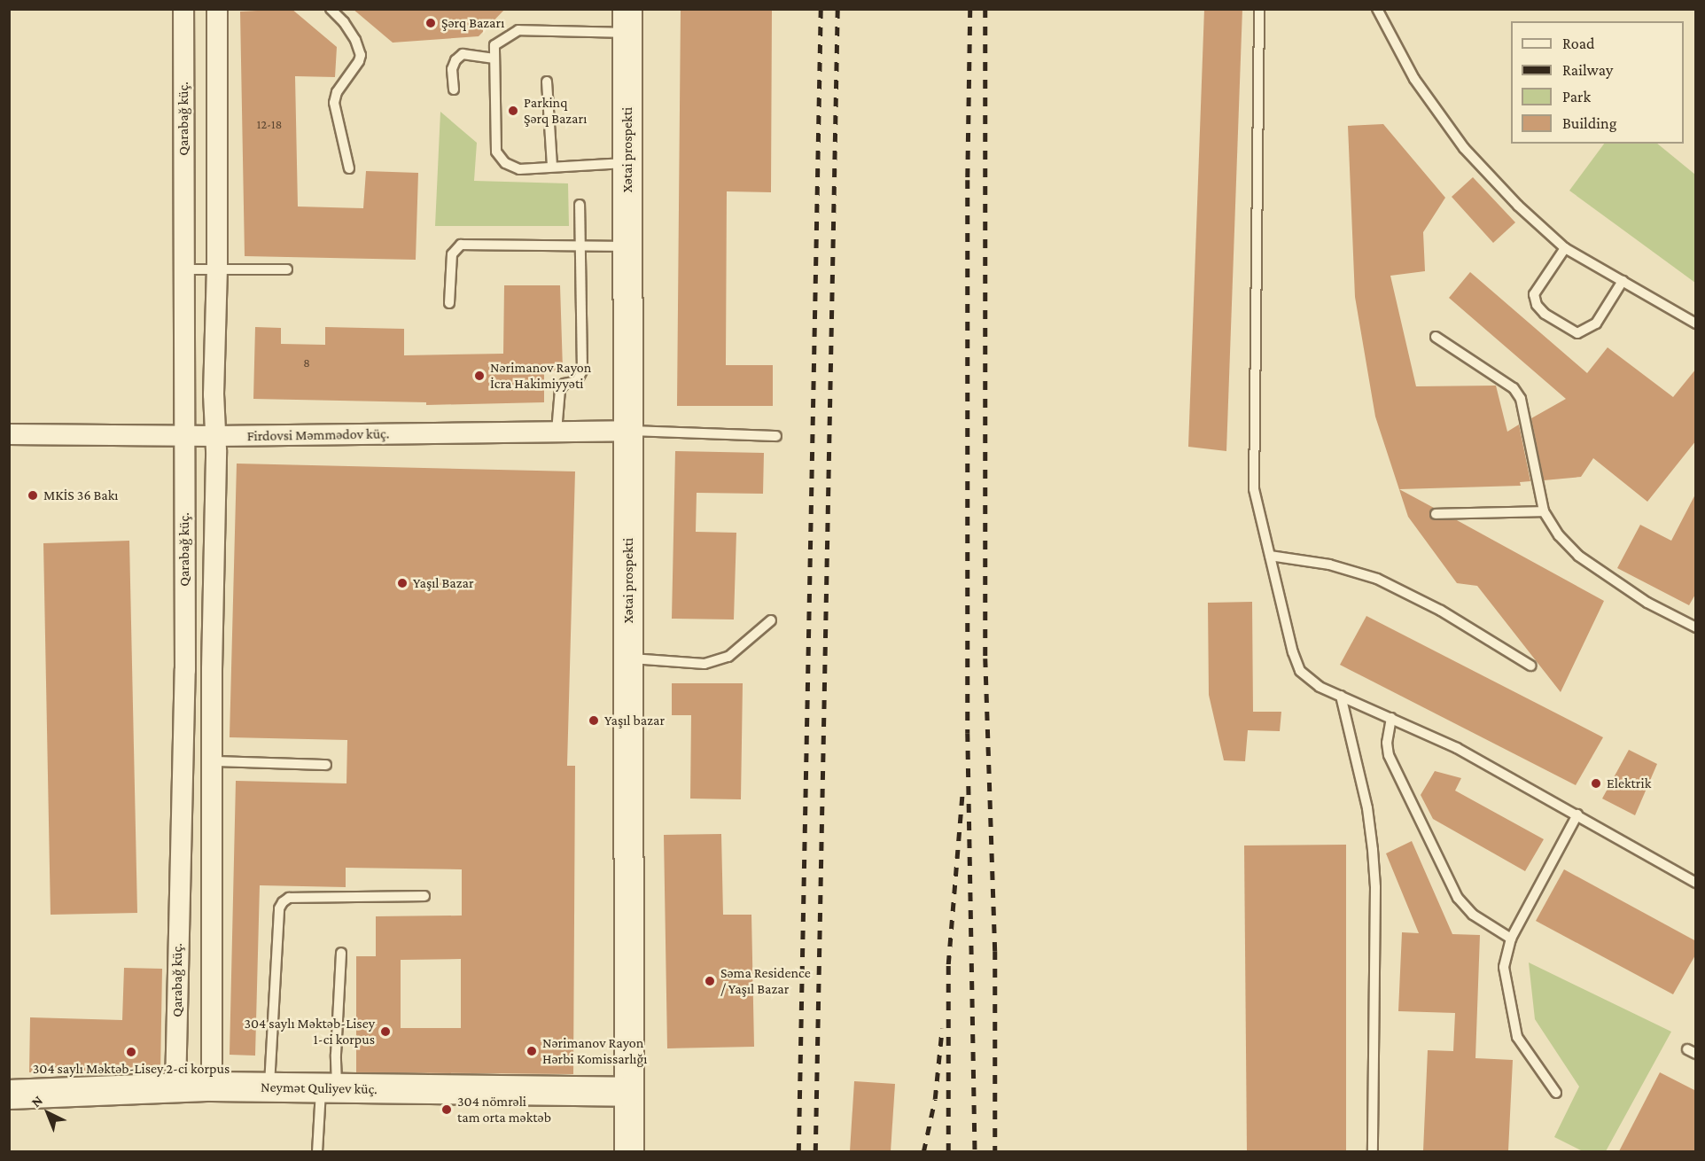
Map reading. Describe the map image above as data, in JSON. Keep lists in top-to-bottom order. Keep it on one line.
{"streets":{"main road":["Xətai prospekti","Neymət Quliyev küç."],"street":["Qarabağ küç.","Firdovsi Məmmədov küç."]},"crossings":[["Qarabağ küç.","Firdovsi Məmmədov küç."],["Qarabağ küç.","Neymət Quliyev küç."],["Xətai prospekti","Firdovsi Məmmədov küç."],["Xətai prospekti","Neymət Quliyev küç."]],"places":["Şərq Bazarı","Parkinq Şərq Bazarı","Nərimanov Rayon İcra Hakimiyyəti","MKİS 36 Bakı","Yaşıl Bazar","Yaşıl bazar","Elektrik","Səma Residence / Yaşıl Bazar","304 saylı Məktəb-Lisey 1-ci korpus","Nərimanov Rayon Hərbi Komissarlığı","304 saylı Məktəb-Lisey 2-ci korpus","304 nömrəli tam orta məktəb"],"house_numbers":["12-18","8"],"legend":["Road","Railway","Park","Building"],"north":"top left"}
